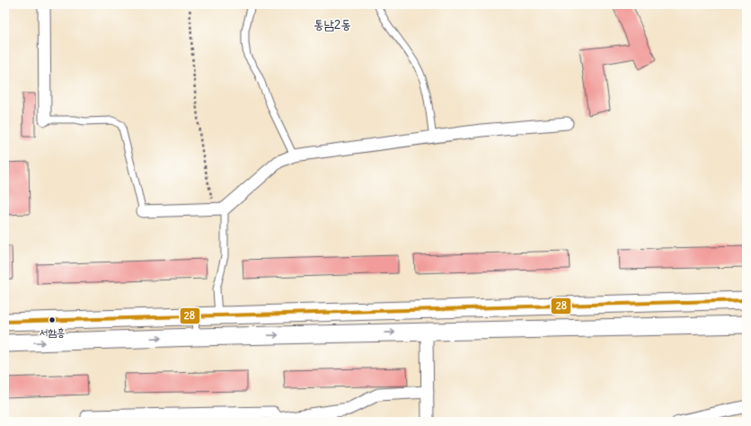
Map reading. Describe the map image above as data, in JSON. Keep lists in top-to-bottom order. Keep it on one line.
{"districts":["통남2동"],"places":["서함흥"],"lines":["transit line 28"]}
